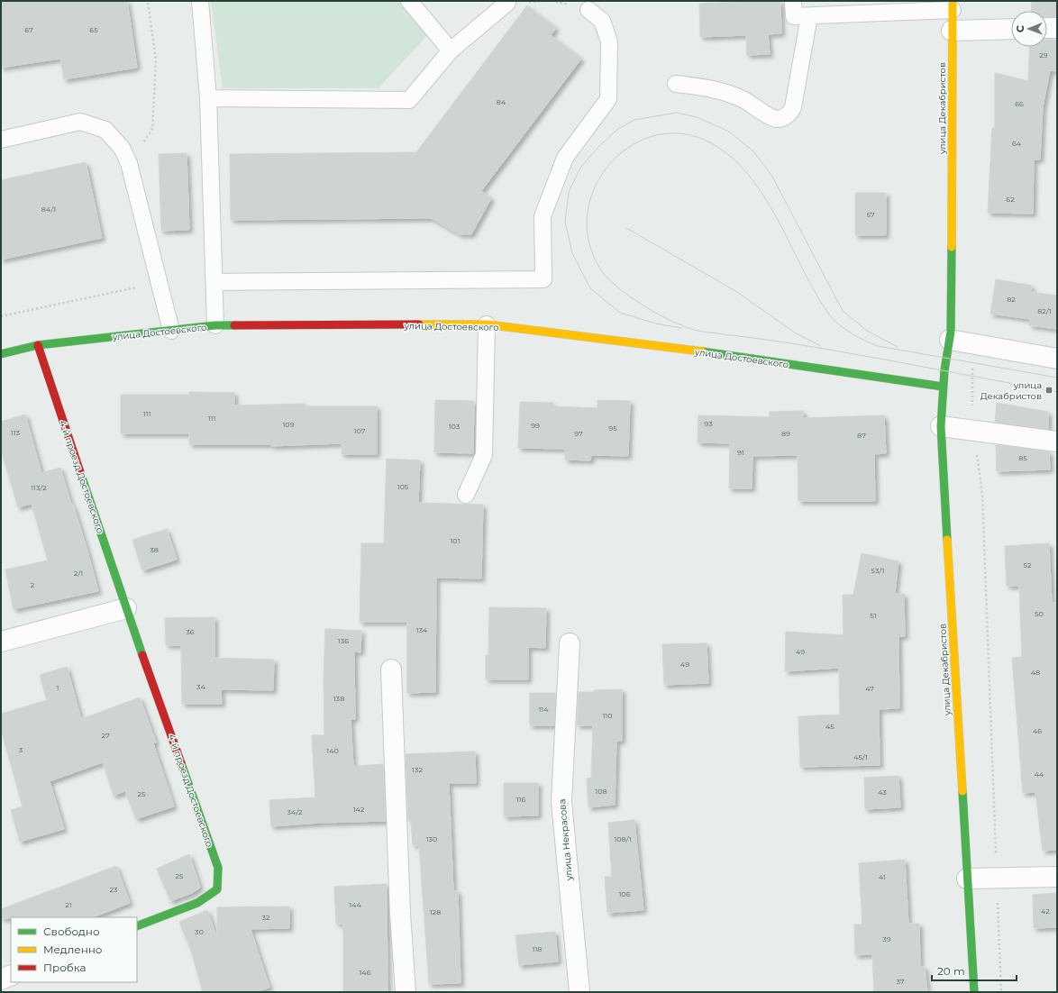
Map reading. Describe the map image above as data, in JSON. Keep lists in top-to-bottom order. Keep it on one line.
{"streets":{"street":["улица Декабристов","улица Достоевского","4-й проезд Достоевского","улица Некрасова"]},"crossings":[["улица Декабристов","улица Достоевского"],["улица Достоевского","4-й проезд Достоевского"]],"places":{"transit":["улица Декабристов"]},"house_numbers":["67","65","29","84","66","64","62","84/1","57","82","82/1","111","111","93","109","99","103","95","107","113","97","89","87","91","85","105","113/2","101","38","52","53/1","2/1","2","50","51","134","36","136","49","49","48","34","1","47","138","114","110","45","46","27","3","140","45/1","132","44","108","43","25","116","142","34/2","130","108/1","25","41","23","106","21","144","42","128","32","30","39","118","146","37"],"legend":["Свободно","Медленно","Пробка"],"scale_bar":"20 m","north":"left"}
